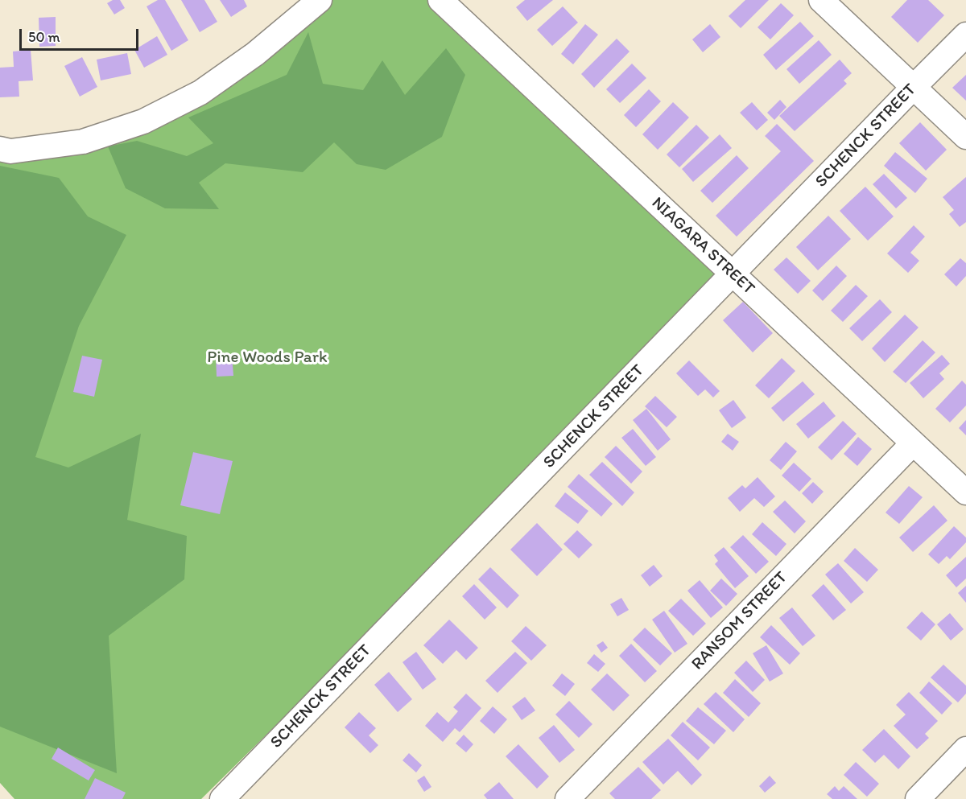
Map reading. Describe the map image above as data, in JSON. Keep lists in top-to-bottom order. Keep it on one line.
{"streets":{"street":["SCHENCK STREET","NIAGARA STREET","RANSOM STREET"]},"crossings":[["SCHENCK STREET","NIAGARA STREET"],["NIAGARA STREET","RANSOM STREET"]],"parks":["Pine Woods Park"],"scale_bar":"50 m"}
